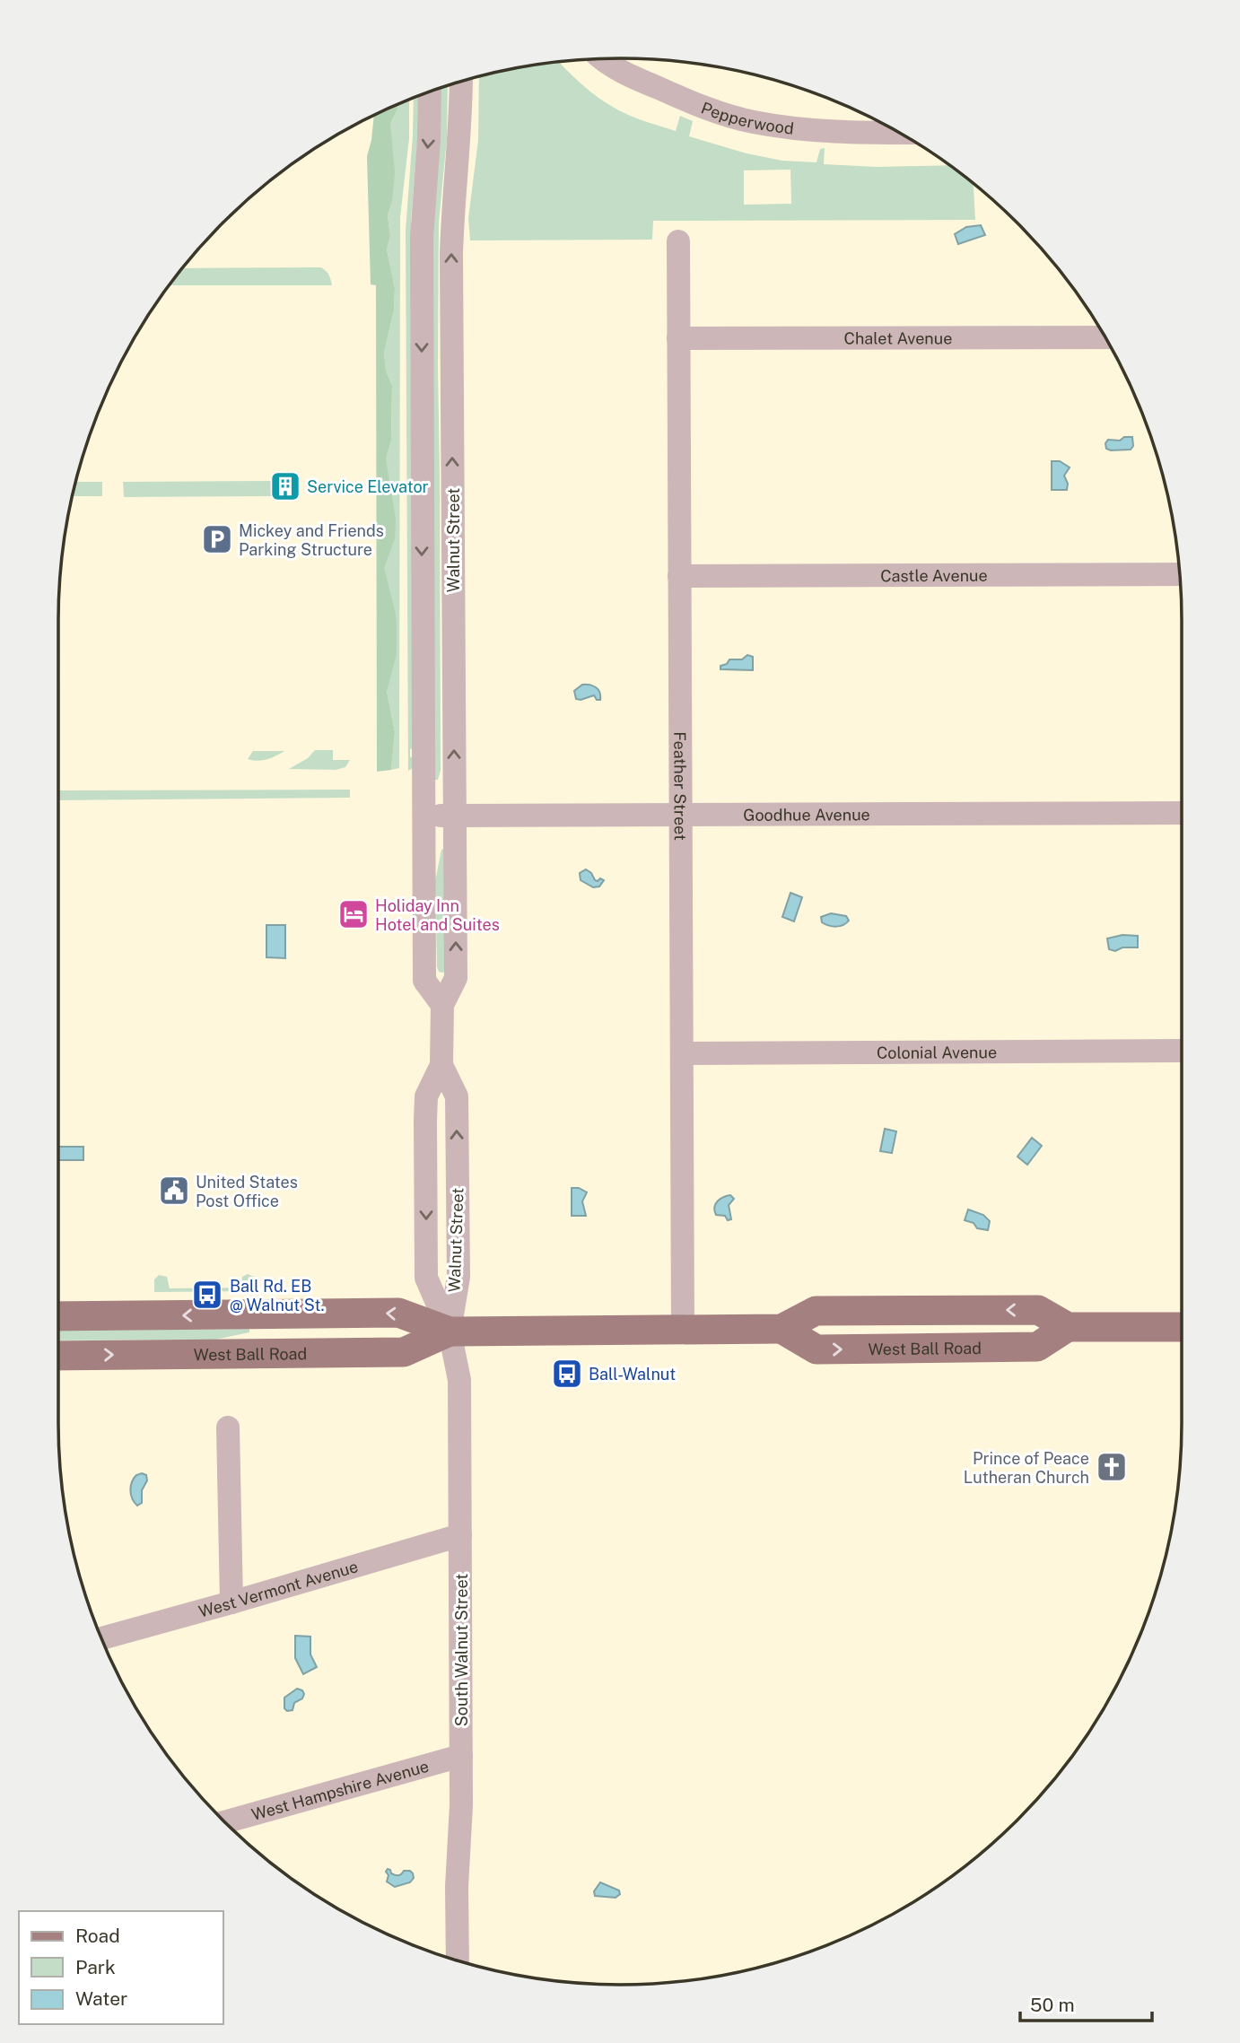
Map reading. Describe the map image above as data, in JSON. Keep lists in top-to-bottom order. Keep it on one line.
{"streets":{"main road":["West Ball Road"],"street":["Pepperwood","Chalet Avenue","Walnut Street","Castle Avenue","Feather Street","Goodhue Avenue","Colonial Avenue","West Vermont Avenue","South Walnut Street","West Hampshire Avenue"]},"crossings":[["Chalet Avenue","Feather Street"],["Walnut Street","Goodhue Avenue"],["Walnut Street","West Ball Road"],["Walnut Street","South Walnut Street"],["Castle Avenue","Feather Street"],["Feather Street","Goodhue Avenue"],["Feather Street","Colonial Avenue"],["Feather Street","West Ball Road"],["West Ball Road","South Walnut Street"],["West Vermont Avenue","South Walnut Street"],["South Walnut Street","West Hampshire Avenue"]],"places":{"building":["Service Elevator"],"parking":["Mickey and Friends Parking Structure"],"hotel":["Holiday Inn Hotel and Suites"],"public building":["United States Post Office"],"bus stop":["Ball Rd. EB @ Walnut St.","Ball-Walnut"],"church":["Prince of Peace Lutheran Church"]},"legend":["Road","Park","Water"],"scale_bar":"50 m"}
